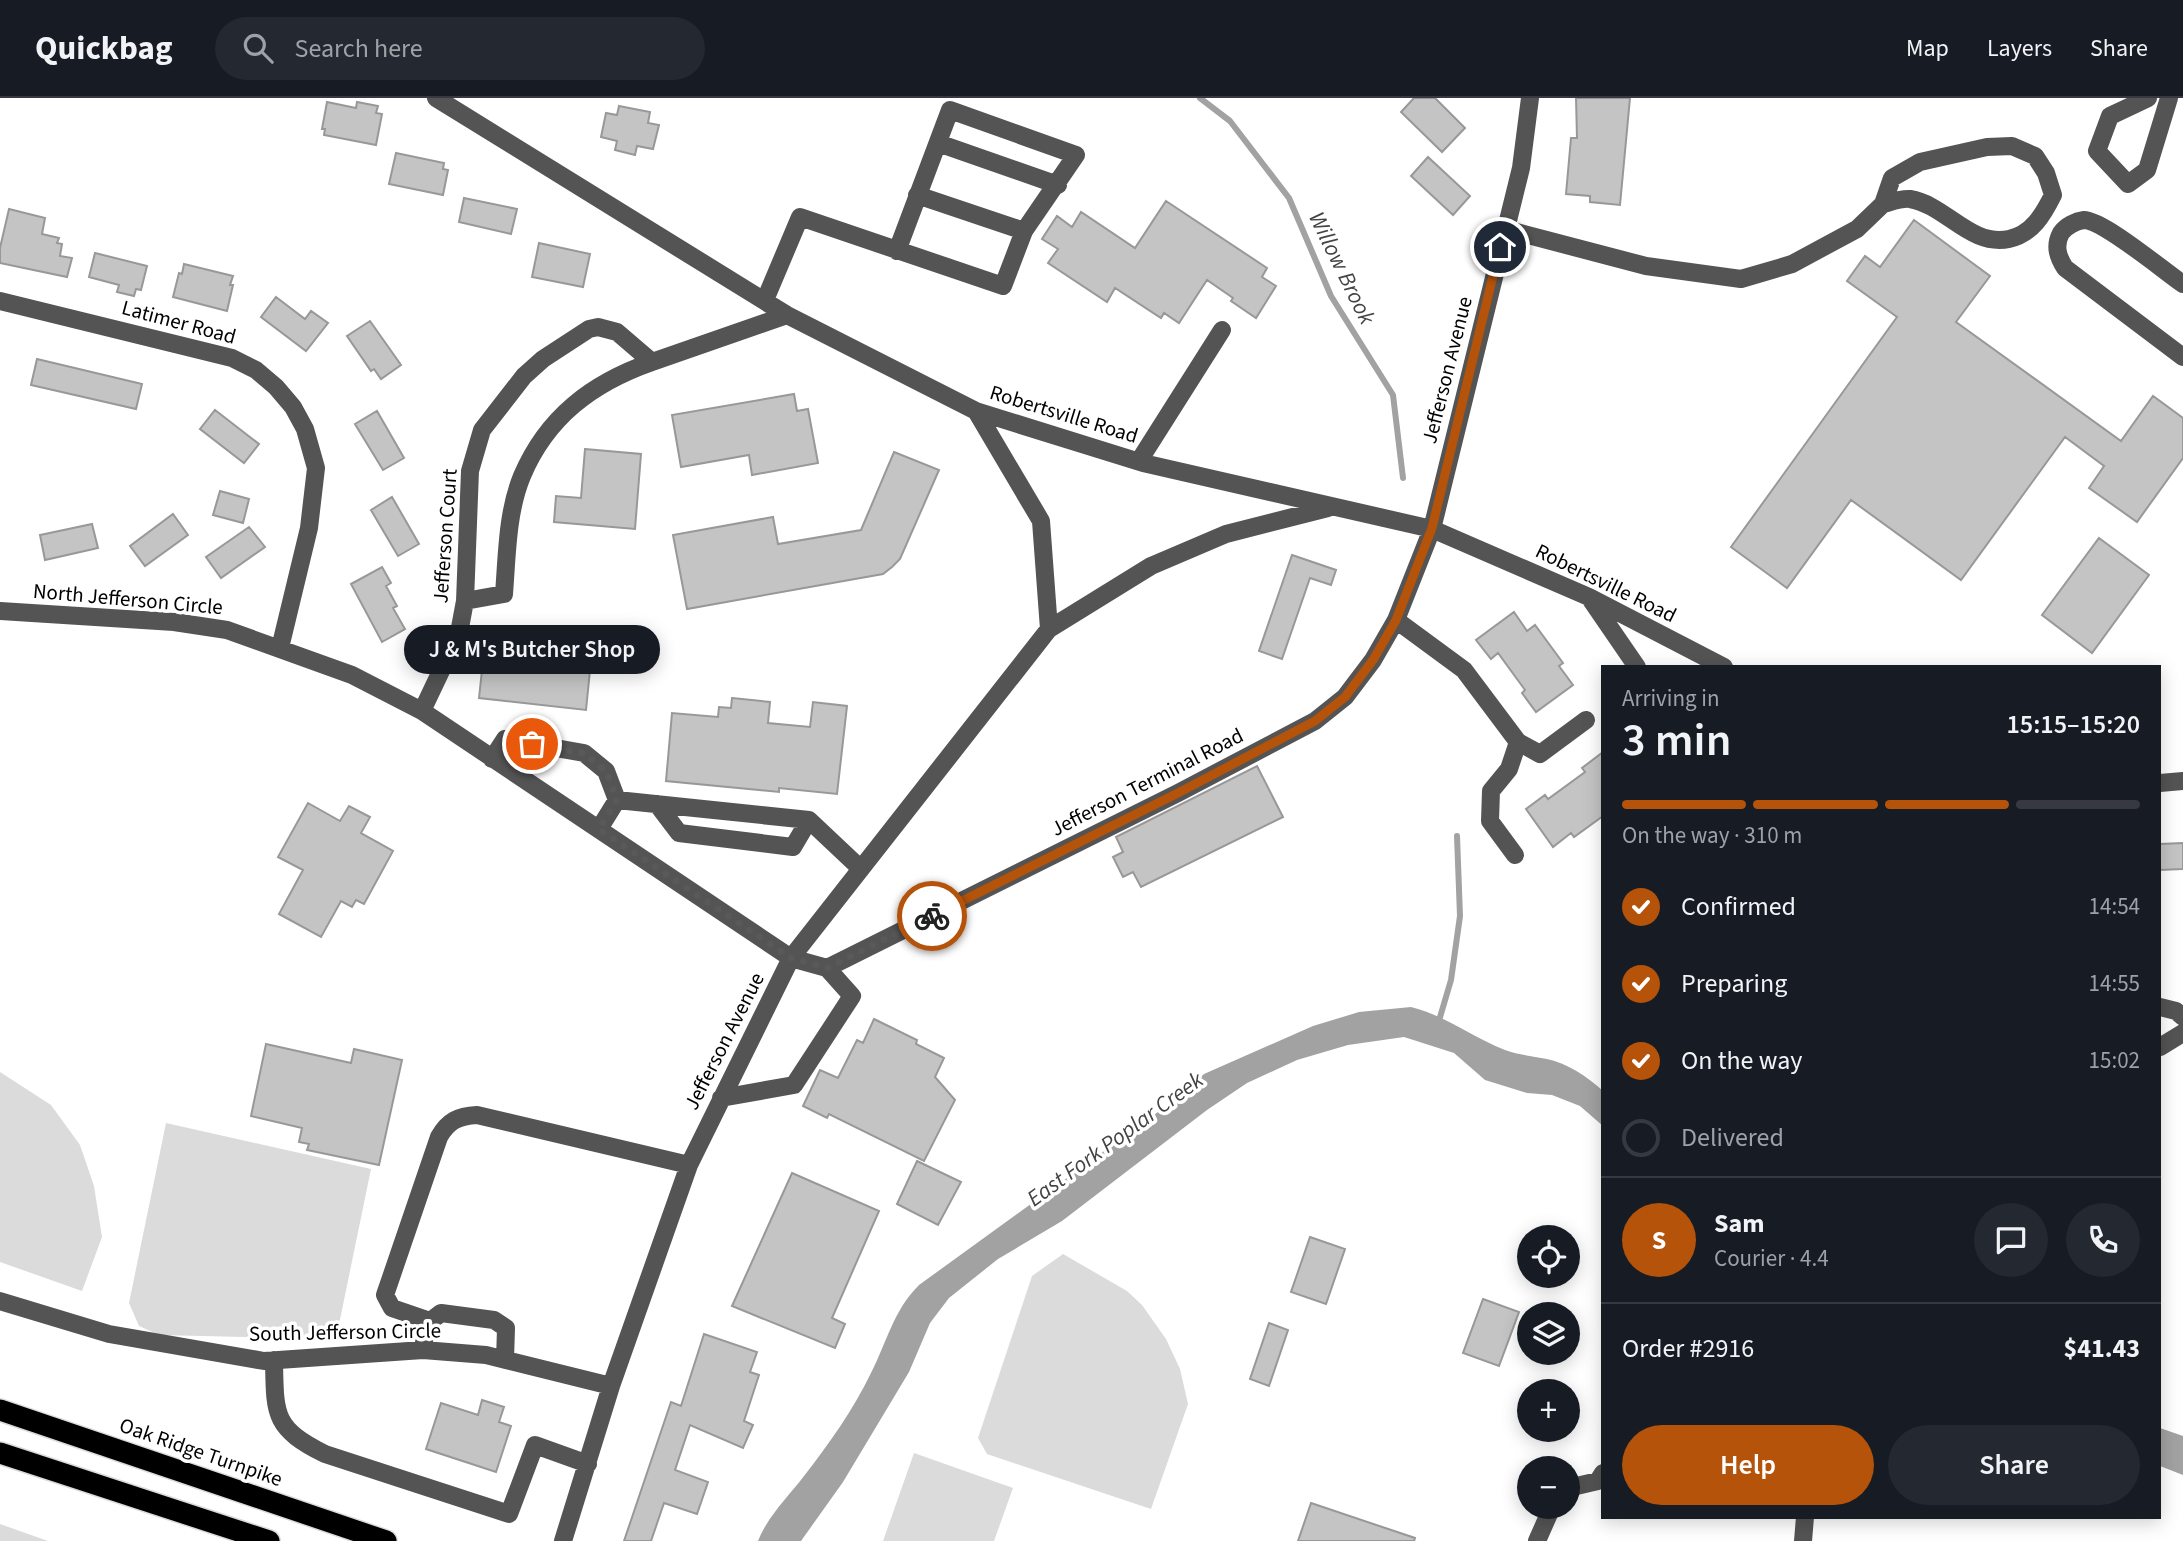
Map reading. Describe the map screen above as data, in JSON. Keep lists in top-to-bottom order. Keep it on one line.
{"streets":{"highway":["Oak Ridge Turnpike"],"street":["Latimer Road","Jefferson Avenue","Robertsville Road","Jefferson Court","North Jefferson Circle","Jefferson Terminal Road","South Jefferson Circle"]},"crossings":[["Latimer Road","North Jefferson Circle"],["Jefferson Avenue","Robertsville Road"],["Jefferson Avenue","North Jefferson Circle"],["Jefferson Avenue","Jefferson Terminal Road"],["Jefferson Avenue","South Jefferson Circle"],["Robertsville Road","Jefferson Terminal Road"],["Jefferson Court","North Jefferson Circle"]],"water":["Willow Brook","East Fork Poplar Creek"],"places":["J & M's Butcher Shop"],"page":{"header":"Quickbag","search":"Search here","nav":["Map","Layers","Share"],"bubble":"J & M's Butcher Shop","heading":["3 min","Arriving in","15:15–15:20"],"panel":["Sam","Courier · 4.4","Order #2916","$41.43"],"bar":"On the way · 310 m","list":[["Confirmed","14:54"],["Preparing","14:55"],["On the way","15:02"],"Delivered"],"round":"S","map_buttons":["+","−"],"buttons":["Help","Share"]}}
